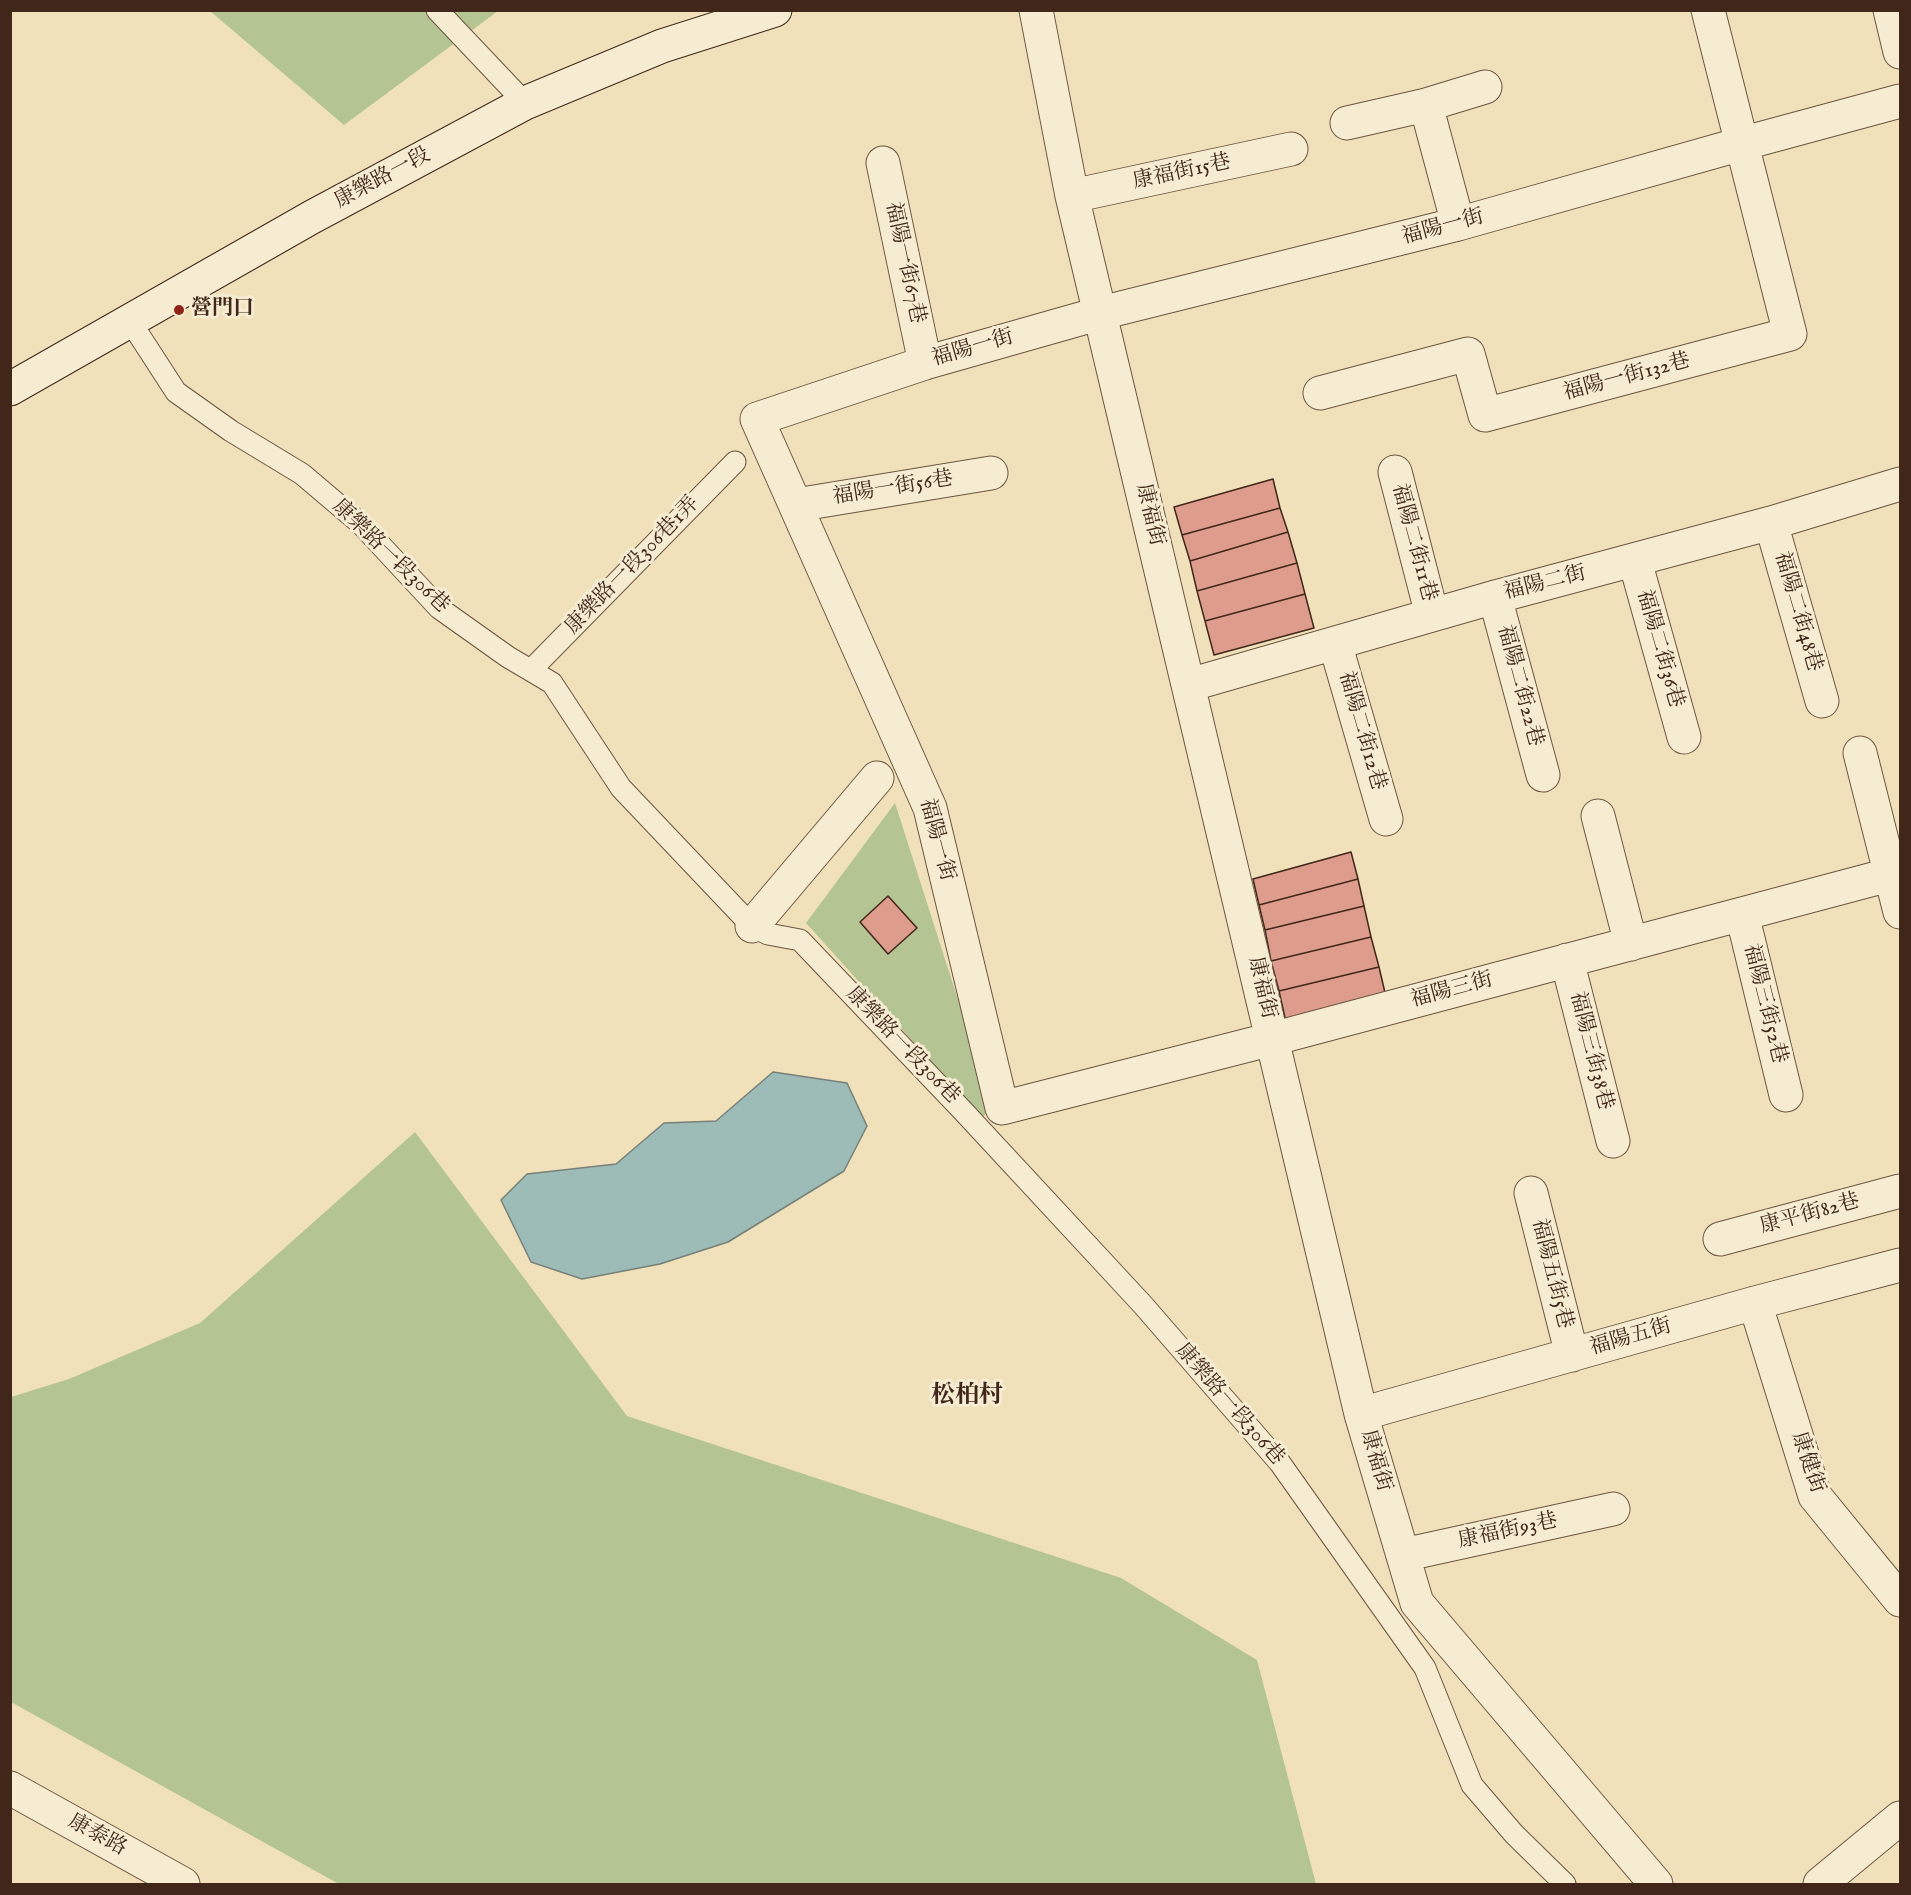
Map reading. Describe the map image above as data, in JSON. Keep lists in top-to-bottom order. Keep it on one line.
{"streets":{"street":["康福街15巷","康樂路一段","福陽一街","福陽一街67巷","福陽一街132巷","福陽一街56巷","康福街","福陽二街11巷","福陽二街","福陽二街48巷","福陽二街36巷","福陽二街22巷","福陽二街12巷","福陽三街","福陽三街52巷","福陽三街38巷","康平街82巷","福陽五街5巷","福陽五街","康健街","康福街93巷","康泰路"],"lane":["康樂路一段306巷","康樂路一段306巷1弄"]},"crossings":[["康福街15巷","康福街"],["康樂路一段","康樂路一段306巷"],["福陽一街","福陽一街67巷"],["福陽一街","福陽一街132巷"],["福陽一街","福陽一街56巷"],["福陽一街","康福街"],["福陽一街","福陽三街"],["康福街","福陽二街"],["康福街","福陽三街"],["康福街","福陽五街"],["康福街","康福街93巷"],["福陽二街11巷","福陽二街"],["康樂路一段306巷","康樂路一段306巷1弄"],["福陽二街","福陽二街48巷"],["福陽二街","福陽二街36巷"],["福陽二街","福陽二街22巷"],["福陽二街","福陽二街12巷"],["福陽三街","福陽三街52巷"],["福陽三街","福陽三街38巷"],["福陽五街5巷","福陽五街"],["福陽五街","康健街"]],"districts":["松柏村"],"places":["營門口"]}
